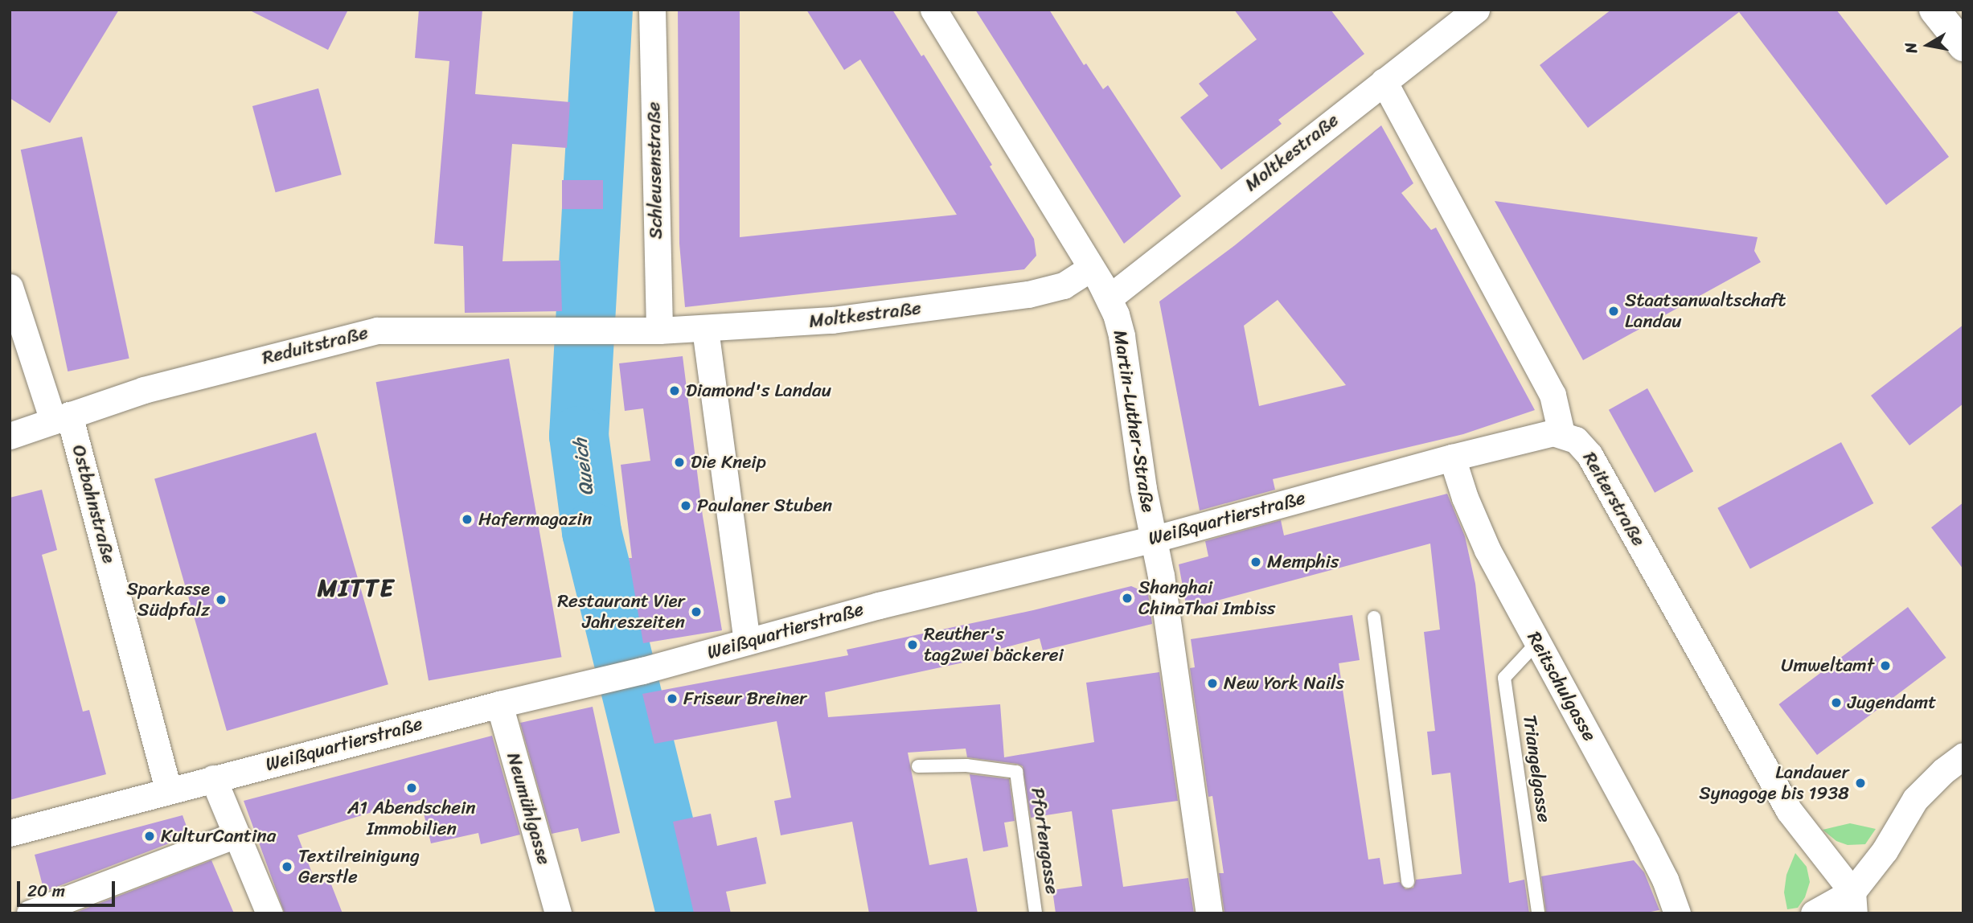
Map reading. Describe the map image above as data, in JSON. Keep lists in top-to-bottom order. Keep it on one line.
{"streets":{"street":["Moltkestraße","Schleusenstraße","Reduitstraße","Martin-Luther-Straße","Reiterstraße","Ostbahnstraße","Weißquartierstraße","Reitschulgasse","Neumühlgasse"],"lane":["Triangelgasse","Pfortengasse"]},"crossings":[["Moltkestraße","Schleusenstraße"],["Moltkestraße","Reduitstraße"],["Moltkestraße","Martin-Luther-Straße"],["Reduitstraße","Ostbahnstraße"],["Martin-Luther-Straße","Weißquartierstraße"],["Reiterstraße","Weißquartierstraße"],["Ostbahnstraße","Weißquartierstraße"],["Weißquartierstraße","Reitschulgasse"],["Weißquartierstraße","Neumühlgasse"],["Reitschulgasse","Triangelgasse"]],"districts":["MITTE"],"water":["Queich"],"places":["Staatsanwaltschaft Landau","Diamond's Landau","Die Kneip","Paulaner Stuben","Hafermagazin","Memphis","Shanghai ChinaThai Imbiss","Sparkasse Südpfalz","Restaurant Vier Jahreszeiten","Reuther's tag2wei bäckerei","Umweltamt","New York Nails","Friseur Breiner","Jugendamt","Landauer Synagoge bis 1938","A1 Abendschein Immobilien","KulturCantina","Textilreinigung Gerstle"],"scale_bar":"20 m","north":"left"}
